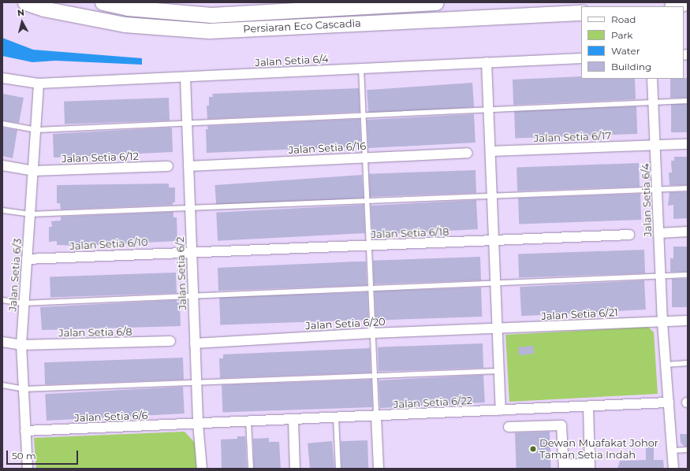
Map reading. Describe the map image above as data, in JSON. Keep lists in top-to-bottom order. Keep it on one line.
{"streets":{"main road":["Persiaran Eco Cascadia"],"street":["Jalan Setia 6/4","Jalan Setia 6/17","Jalan Setia 6/16","Jalan Setia 6/12","Jalan Setia 6/18","Jalan Setia 6/10","Jalan Setia 6/2","Jalan Setia 6/3","Jalan Setia 6/21","Jalan Setia 6/20","Jalan Setia 6/8","Jalan Setia 6/22","Jalan Setia 6/6"]},"crossings":[["Jalan Setia 6/4","Jalan Setia 6/17"],["Jalan Setia 6/4","Jalan Setia 6/2"],["Jalan Setia 6/4","Jalan Setia 6/3"],["Jalan Setia 6/4","Jalan Setia 6/21"],["Jalan Setia 6/4","Jalan Setia 6/22"],["Jalan Setia 6/16","Jalan Setia 6/2"],["Jalan Setia 6/12","Jalan Setia 6/3"],["Jalan Setia 6/18","Jalan Setia 6/10"],["Jalan Setia 6/18","Jalan Setia 6/2"],["Jalan Setia 6/10","Jalan Setia 6/2"],["Jalan Setia 6/10","Jalan Setia 6/3"],["Jalan Setia 6/2","Jalan Setia 6/20"],["Jalan Setia 6/2","Jalan Setia 6/22"],["Jalan Setia 6/2","Jalan Setia 6/6"],["Jalan Setia 6/3","Jalan Setia 6/8"],["Jalan Setia 6/3","Jalan Setia 6/6"],["Jalan Setia 6/21","Jalan Setia 6/20"],["Jalan Setia 6/22","Jalan Setia 6/6"]],"places":["Dewan Muafakat Johor Taman Setia Indah"],"legend":["Road","Park","Water","Building"],"scale_bar":"50 m","north":"top"}
